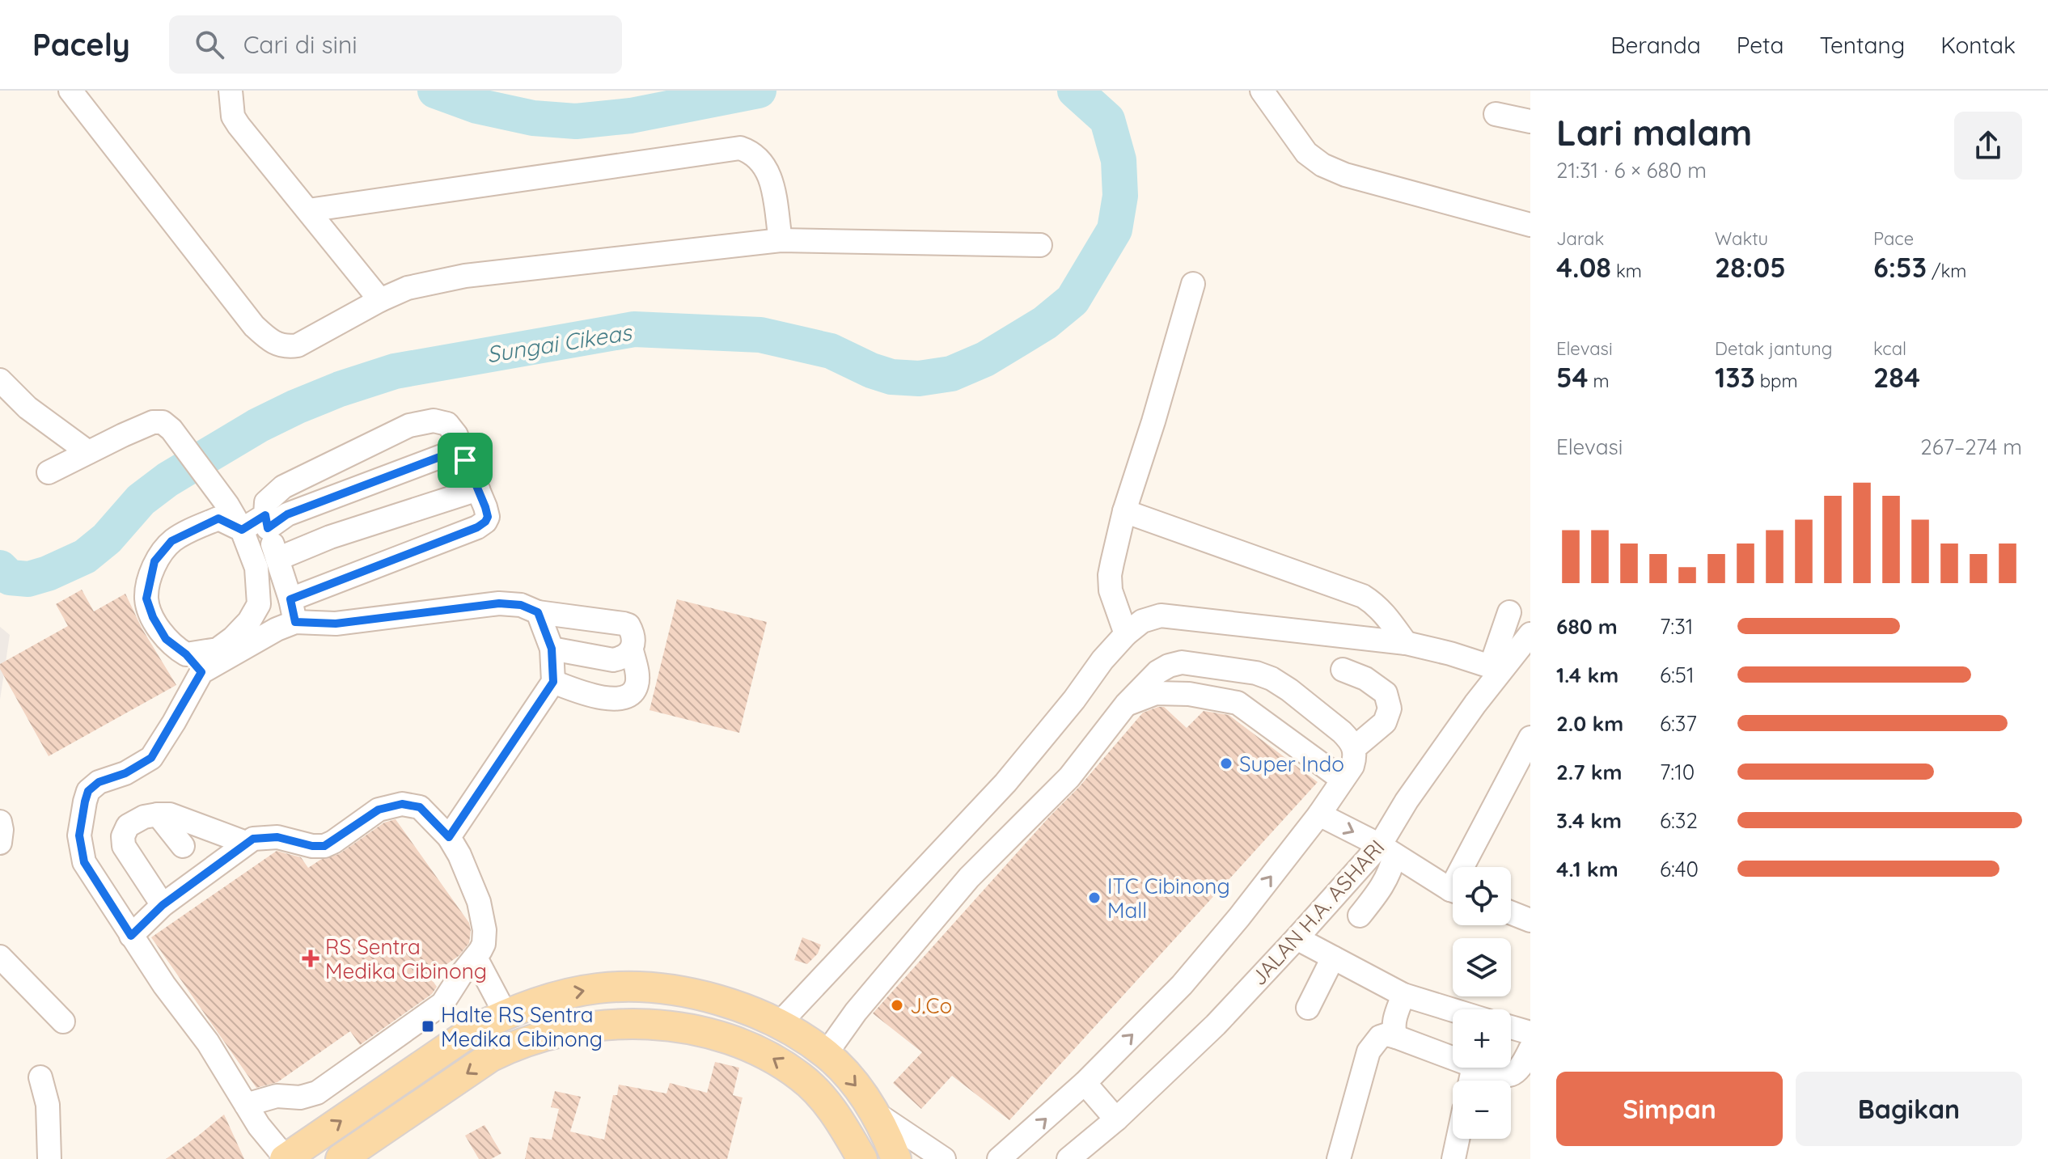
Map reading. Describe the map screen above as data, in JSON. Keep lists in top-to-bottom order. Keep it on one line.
{"streets":{"street":["JALAN H.A. ASHARI"]},"water":["Sungai Cikeas"],"places":{"other":["Super Indo","ITC Cibinong Mall","J.Co"],"health":["RS Sentra Medika Cibinong"],"transit":["Halte RS Sentra Medika Cibinong"]},"page":{"header":"Pacely","search":"Cari di sini","nav":["Beranda","Peta","Tentang","Kontak"],"heading":["Lari malam","21:31 · 6 × 680 m"],"stats":[["Jarak","4.08 km"],["Waktu","28:05"],["Pace","6:53 /km"],["Elevasi","54 m"],["Detak jantung","133 bpm"],["kcal","284"]],"chart":["Elevasi","267–274 m"],"list":[{"name":"680 m","note":"7:31"},{"name":"1.4 km","note":"6:51"},{"name":"2.0 km","note":"6:37"},{"name":"2.7 km","note":"7:10"},{"name":"3.4 km","note":"6:32"},{"name":"4.1 km","note":"6:40"}],"map_buttons":["+","−"],"buttons":["Simpan","Bagikan"]}}
